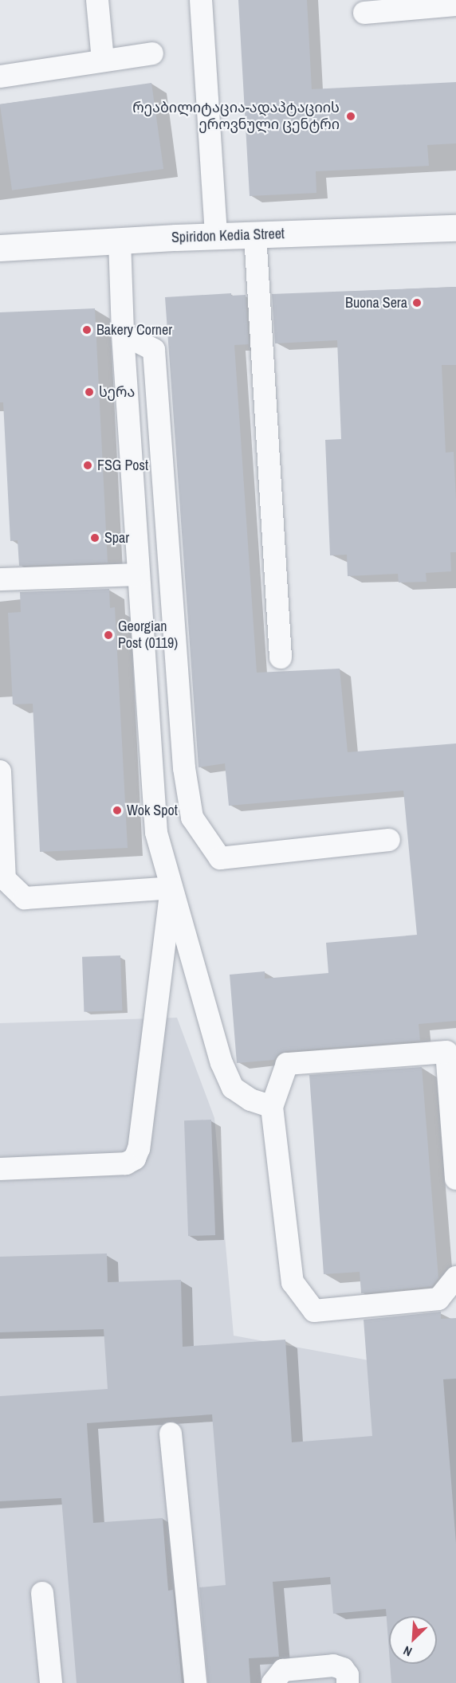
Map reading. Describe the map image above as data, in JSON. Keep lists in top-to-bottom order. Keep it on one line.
{"streets":{"street":["Spiridon Kedia Street"]},"places":["რეაბილიტაცია-ადაპტაციის ეროვნული ცენტრი","Buona Sera","Bakery Corner","სერა","FSG Post","Spar","Georgian Post (0119)","Wok Spot"],"north":"bottom left"}
